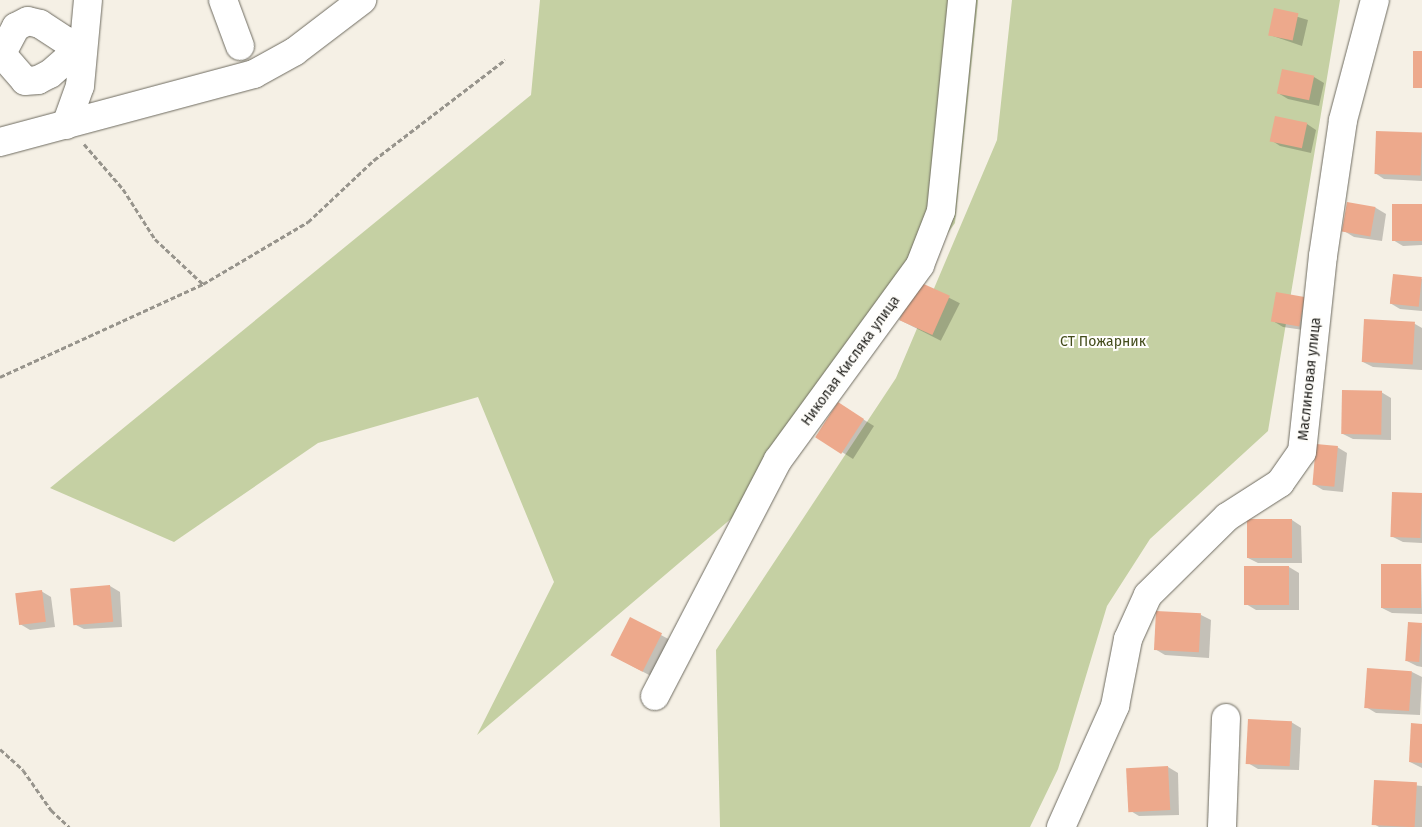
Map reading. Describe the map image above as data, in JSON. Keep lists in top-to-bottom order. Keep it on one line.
{"streets":{"lane":["Николая Кисляка улица","Маслиновая улица"]},"parks":["СТ Пожарник"]}
